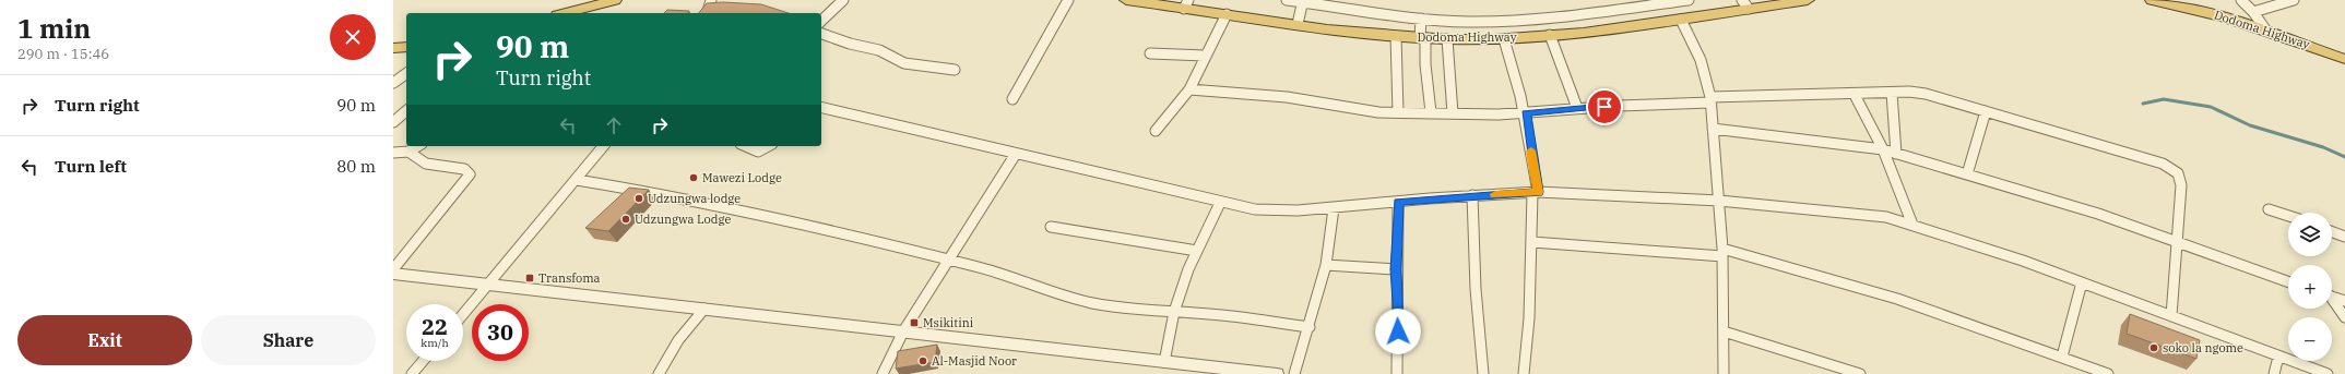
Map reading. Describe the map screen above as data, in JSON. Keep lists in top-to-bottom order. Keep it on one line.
{"streets":{"highway":["Dodoma Highway"]},"places":{"other":["Mawezi Lodge","Udzungwa lodge","Udzungwa Lodge","soko la ngome","Al-Masjid Noor"],"transit":["Transfoma","Msikitini"]},"page":{"heading":["1 min","290 m · 15:46"],"turn":["90 m","Turn right"],"list":[{"name":"Turn right","value":"90 m"},{"name":"Turn left","value":"80 m"}],"map_buttons":["+","−"],"speed":"22 km/h","limit":"30","buttons":["Exit","Share"]}}
